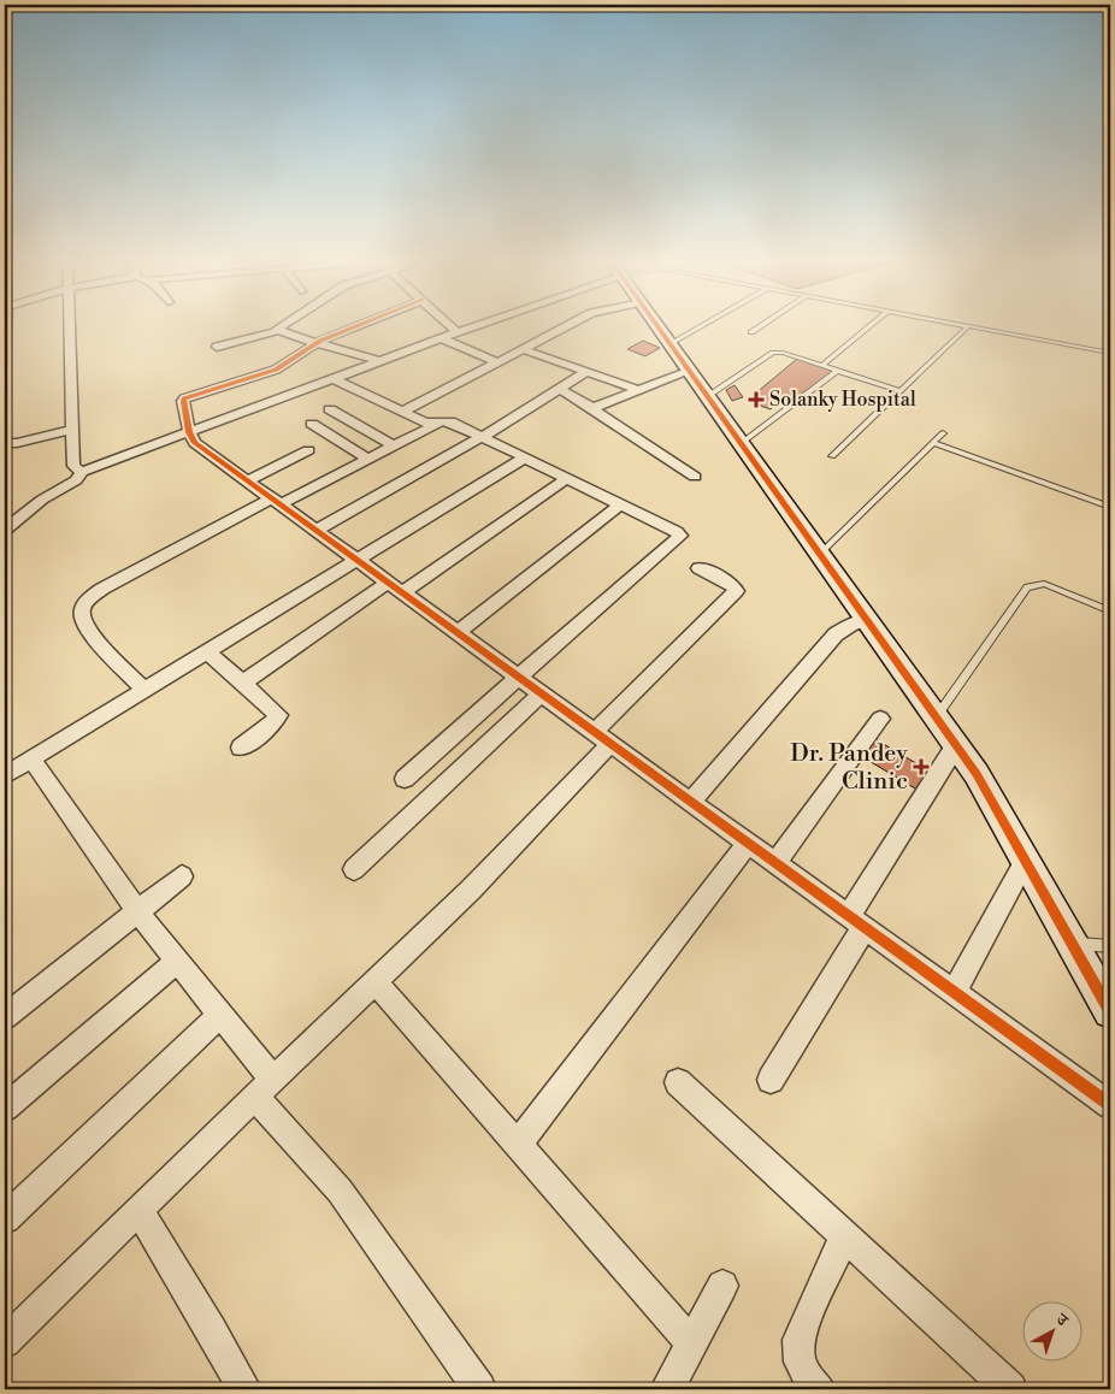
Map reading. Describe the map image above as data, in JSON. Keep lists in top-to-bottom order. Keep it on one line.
{"places":{"health":["Solanky Hospital","Dr. Pandey Clinic"]},"north":"top right"}
